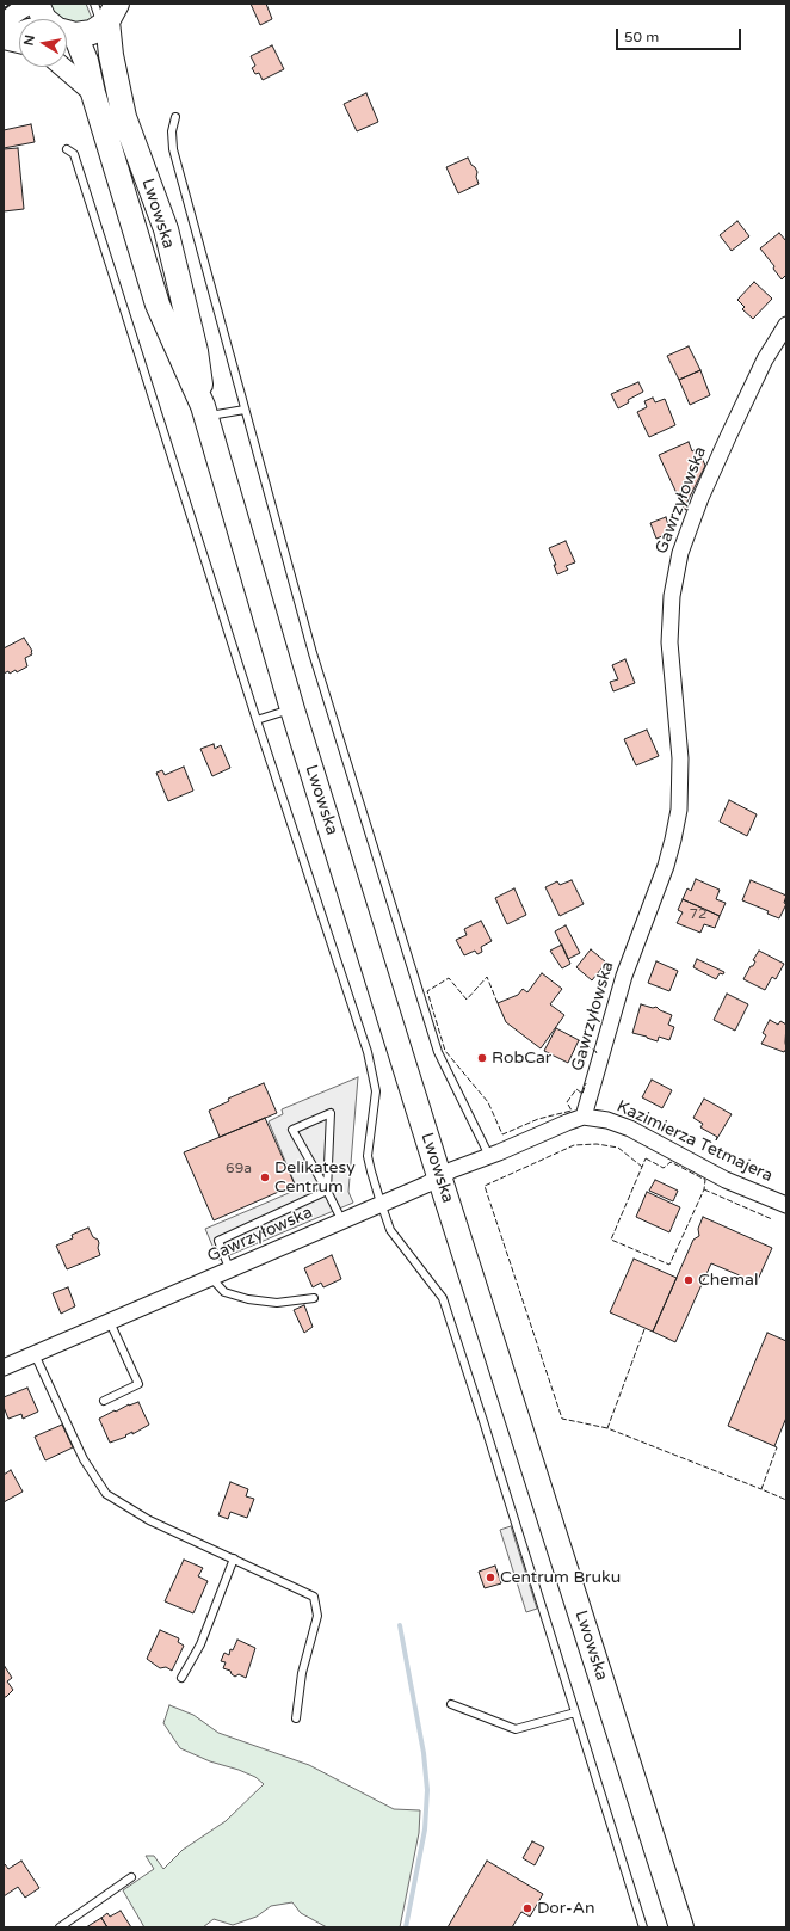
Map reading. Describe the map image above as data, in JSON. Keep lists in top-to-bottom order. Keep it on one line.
{"streets":{"main road":["Lwowska"],"street":["Gawrzyłowska","Kazimierza Tetmajera"]},"crossings":[["Lwowska","Gawrzyłowska"],["Gawrzyłowska","Kazimierza Tetmajera"]],"places":["RobCar","Delikatesy Centrum","Chemal","Centrum Bruku","Dor-An"],"house_numbers":["72","69a"],"scale_bar":"50 m","north":"left"}
